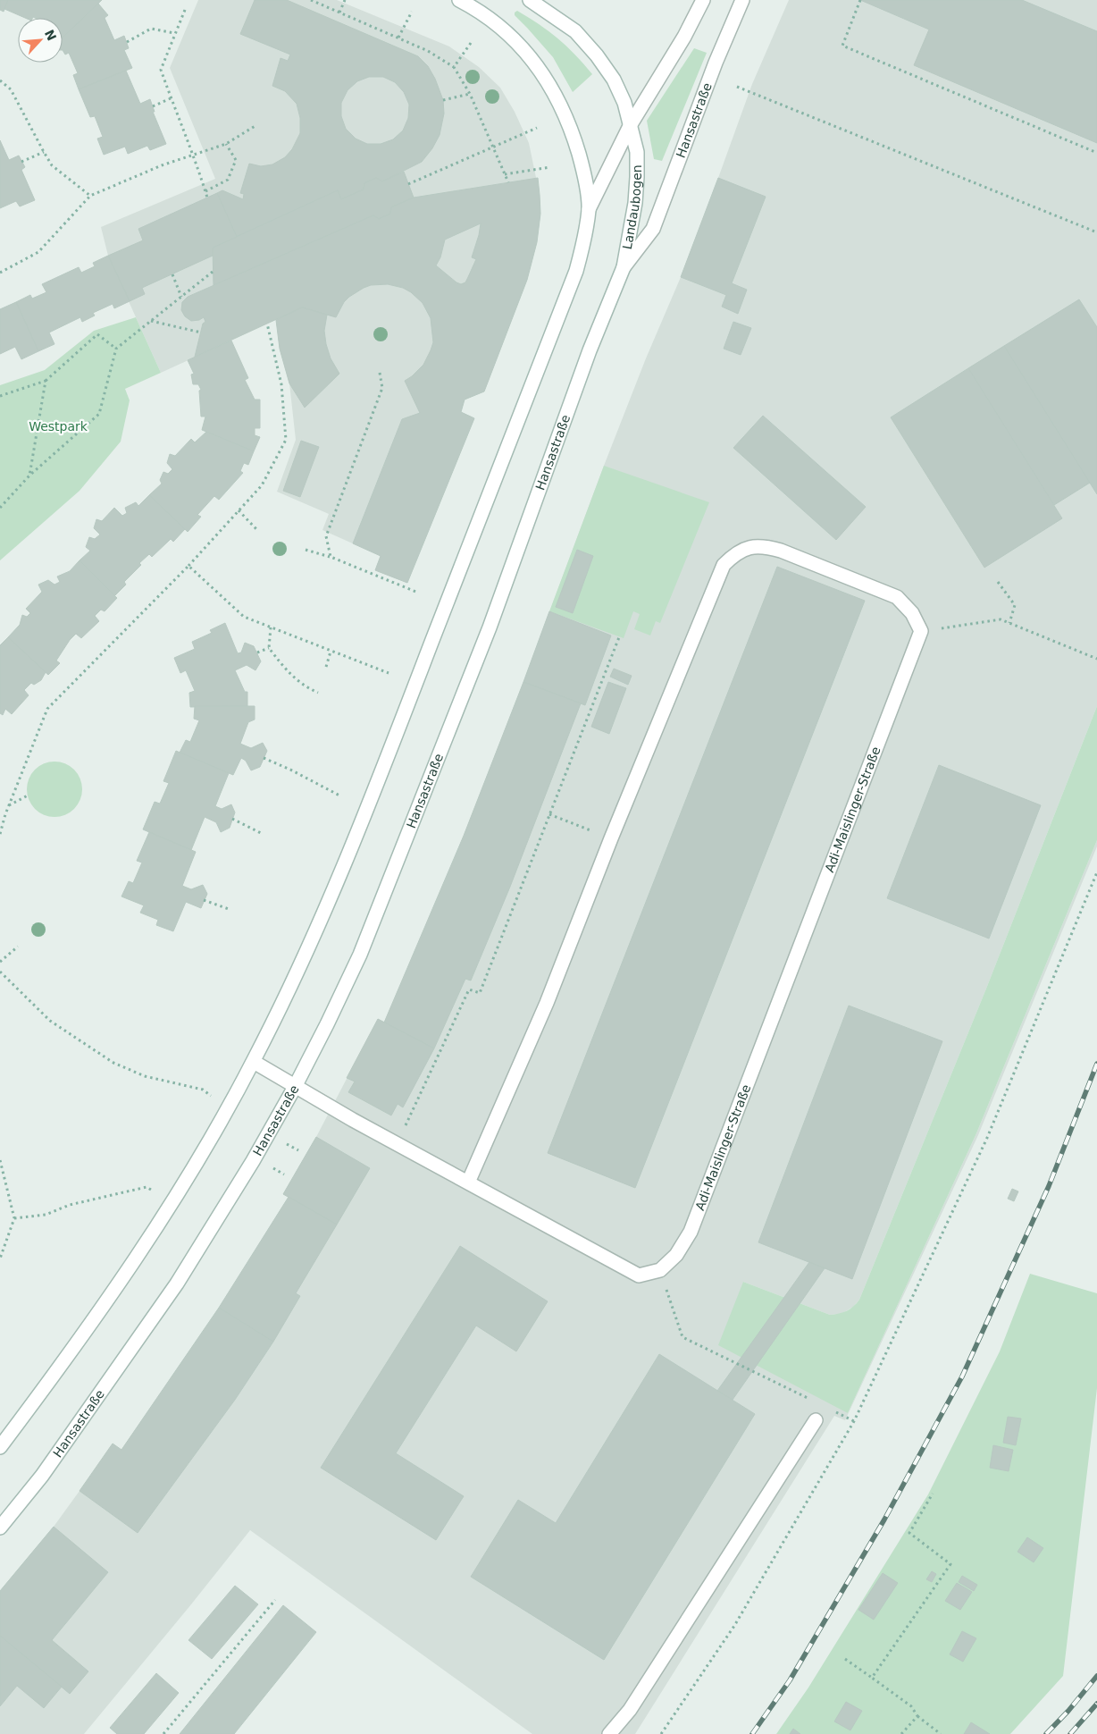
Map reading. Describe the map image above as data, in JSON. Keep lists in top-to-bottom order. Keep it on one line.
{"streets":{"main road":["Hansastraße","Landaubogen","Adi-Maislinger-Straße"]},"crossings":[["Hansastraße","Landaubogen"],["Hansastraße","Adi-Maislinger-Straße"]],"parks":["Westpark"],"north":"top right"}
